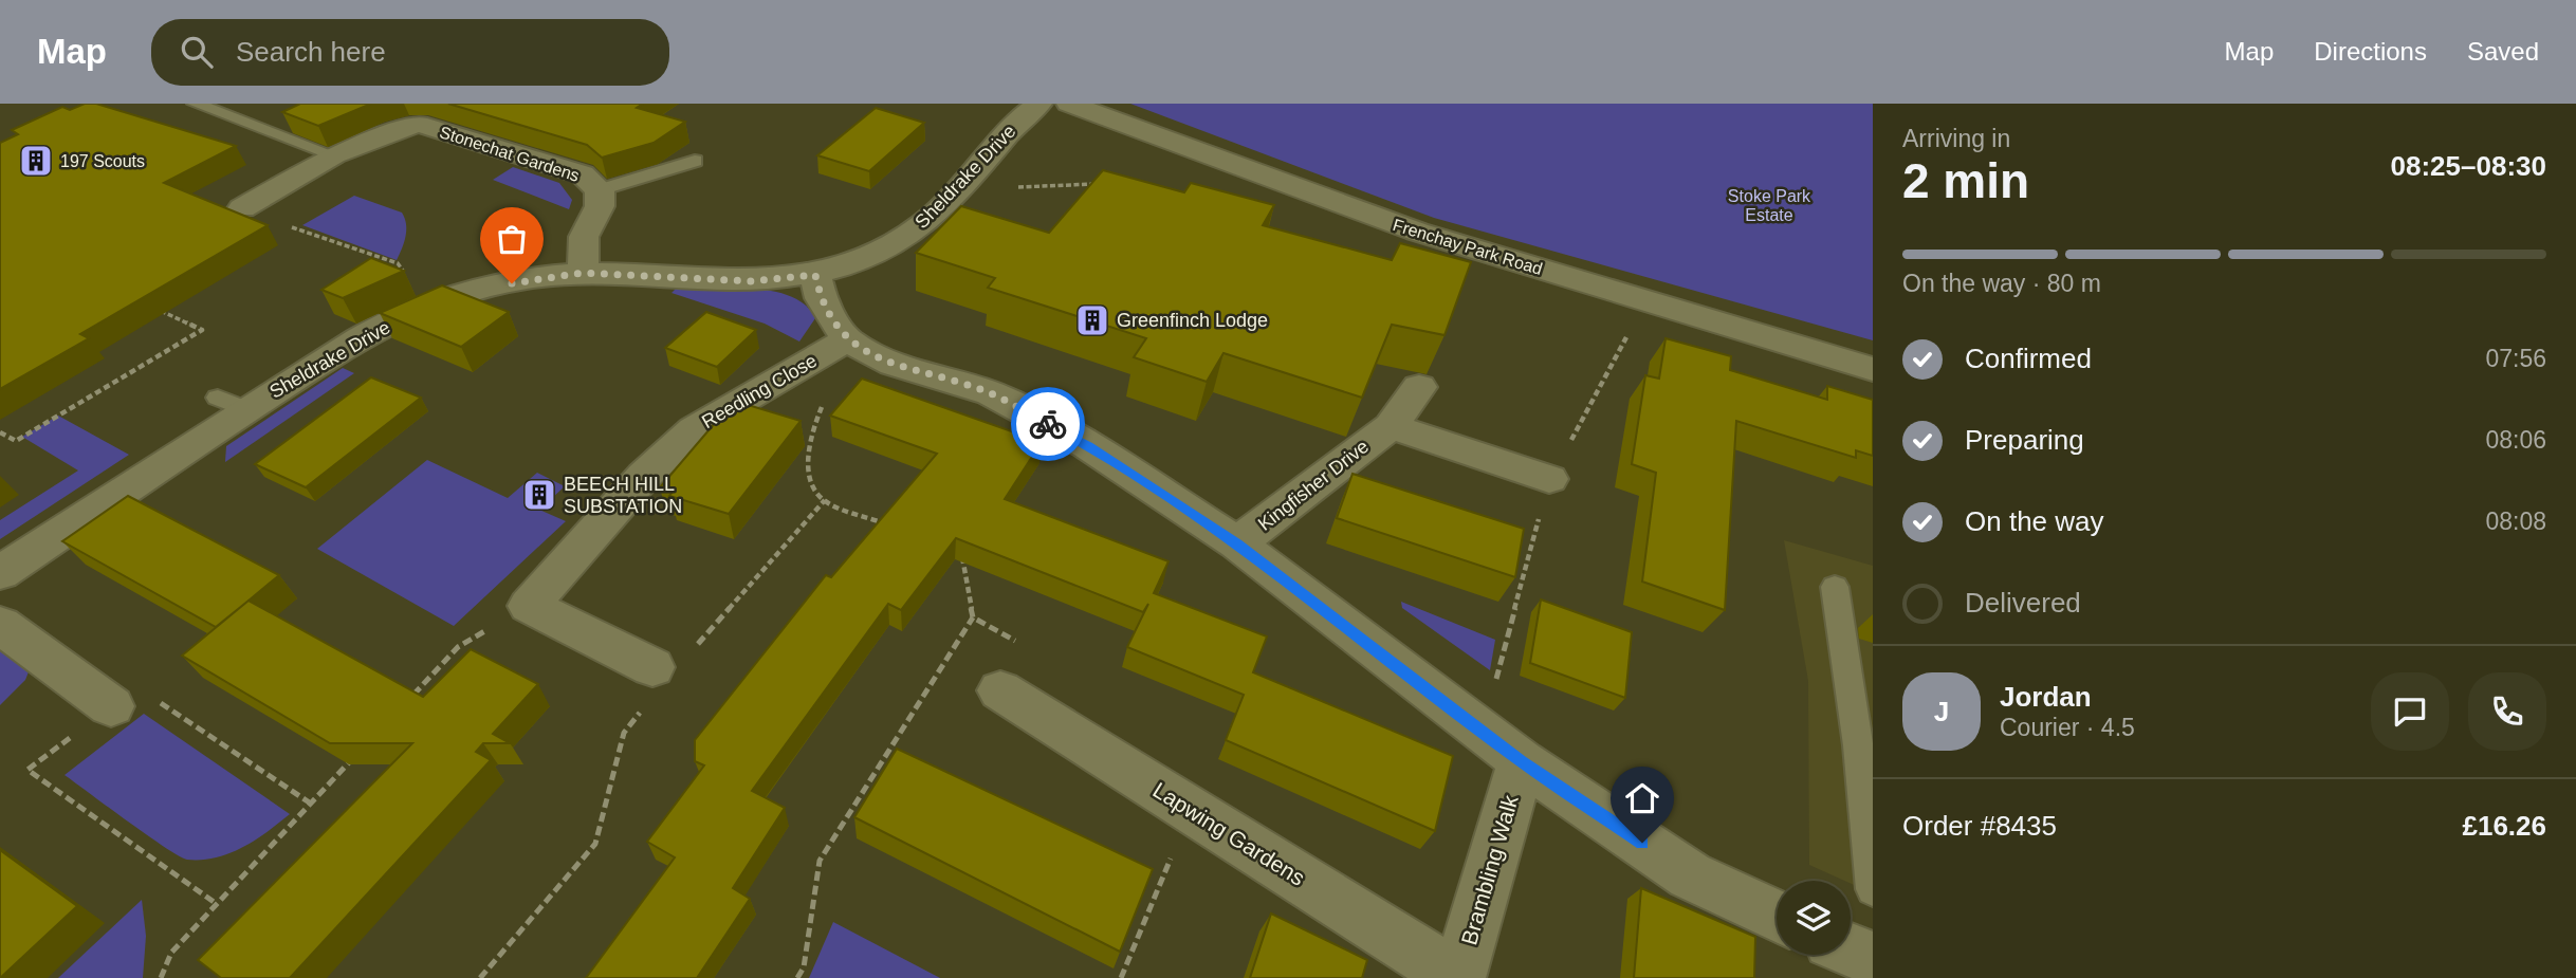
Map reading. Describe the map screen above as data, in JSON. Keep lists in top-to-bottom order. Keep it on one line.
{"streets":{"street":["Stonechat Gardens","Sheldrake Drive","Frenchay Park Road","Reedling Close","Kingfisher Drive","Lapwing Gardens","Brambling Walk"]},"crossings":[["Stonechat Gardens","Sheldrake Drive"],["Sheldrake Drive","Kingfisher Drive"],["Reedling Close","Kingfisher Drive"],["Kingfisher Drive","Brambling Walk"],["Lapwing Gardens","Brambling Walk"]],"parks":["Stoke Park Estate"],"places":{"building":["197 Scouts","Greenfinch Lodge","BEECH HILL SUBSTATION"]},"page":{"header":"Map","search":"Search here","nav":["Map","Directions","Saved"],"heading":["2 min","Arriving in","08:25–08:30"],"panel":["Jordan","Courier · 4.5","Order #8435","£16.26"],"bar":"On the way · 80 m","list":[["Confirmed","07:56"],["Preparing","08:06"],["On the way","08:08"],"Delivered"],"round":"J"}}
